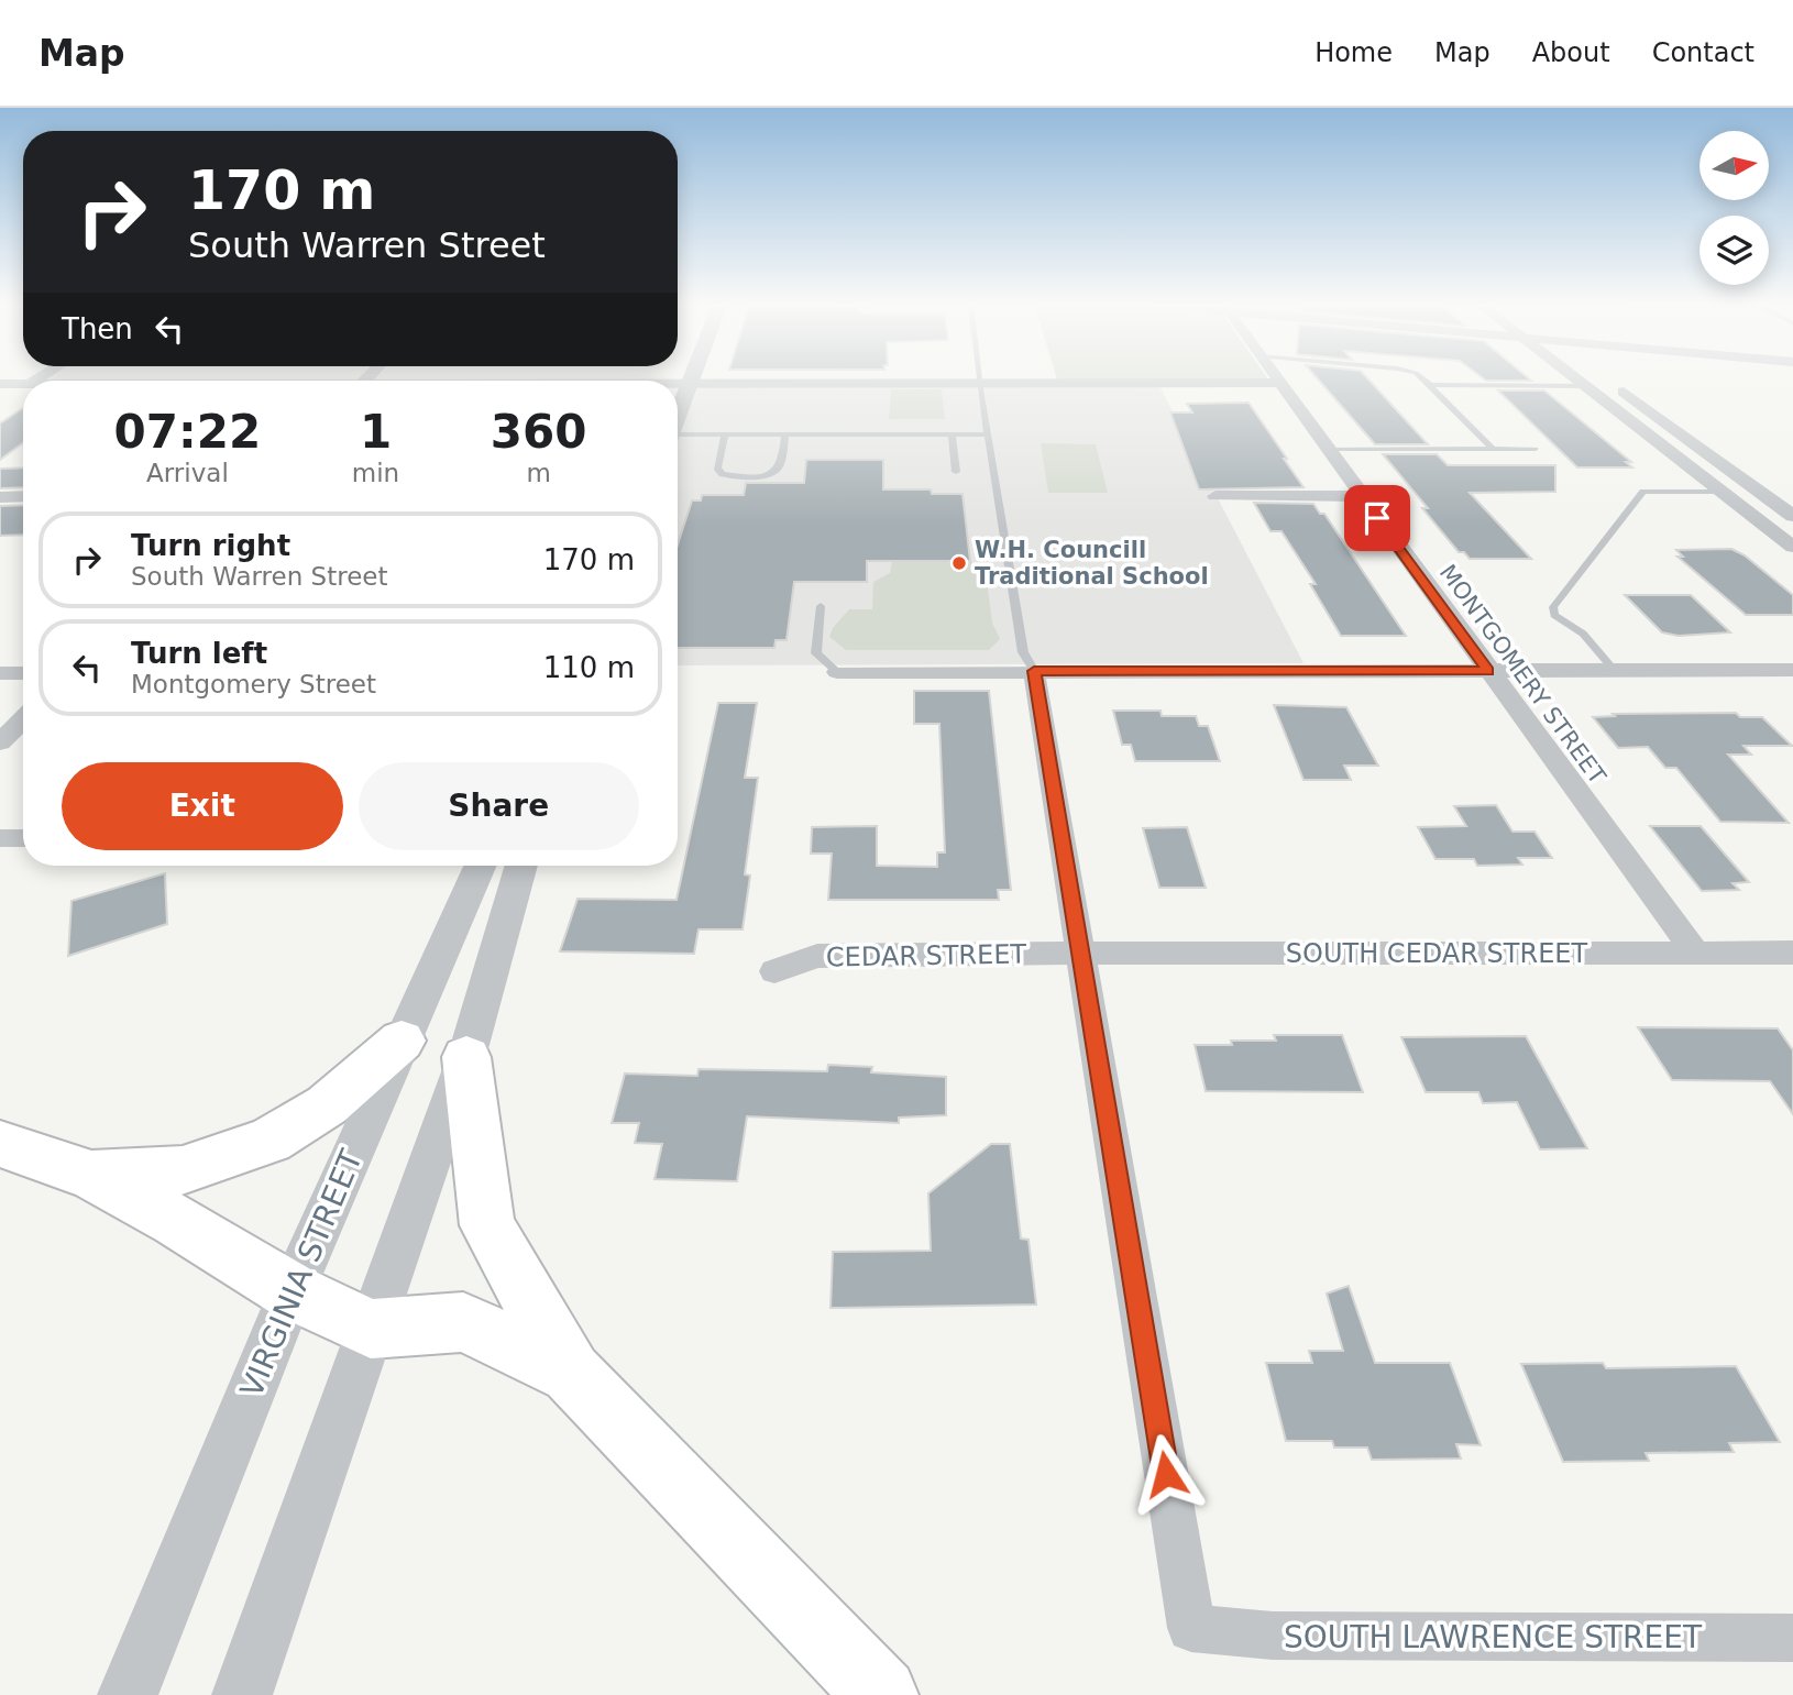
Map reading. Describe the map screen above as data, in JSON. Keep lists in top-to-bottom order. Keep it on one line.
{"streets":{"street":["MONTGOMERY STREET","SOUTH CEDAR STREET","CEDAR STREET","VIRGINIA STREET","SOUTH LAWRENCE STREET"]},"crossings":[["MONTGOMERY STREET","SOUTH CEDAR STREET"],["SOUTH CEDAR STREET","CEDAR STREET"],["SOUTH CEDAR STREET","SOUTH LAWRENCE STREET"],["CEDAR STREET","SOUTH LAWRENCE STREET"]],"places":["W.H. Councill Traditional School"],"north":"right","page":{"header":"Map","nav":["Home","Map","About","Contact"],"turn":["170 m","South Warren Street"],"then":"Then","eta":["07:22","Arrival","1","min","360","m"],"list":[{"name":"Turn right","note":"South Warren Street","value":"170 m"},{"name":"Turn left","note":"Montgomery Street","value":"110 m"}],"buttons":["Exit","Share"]}}
